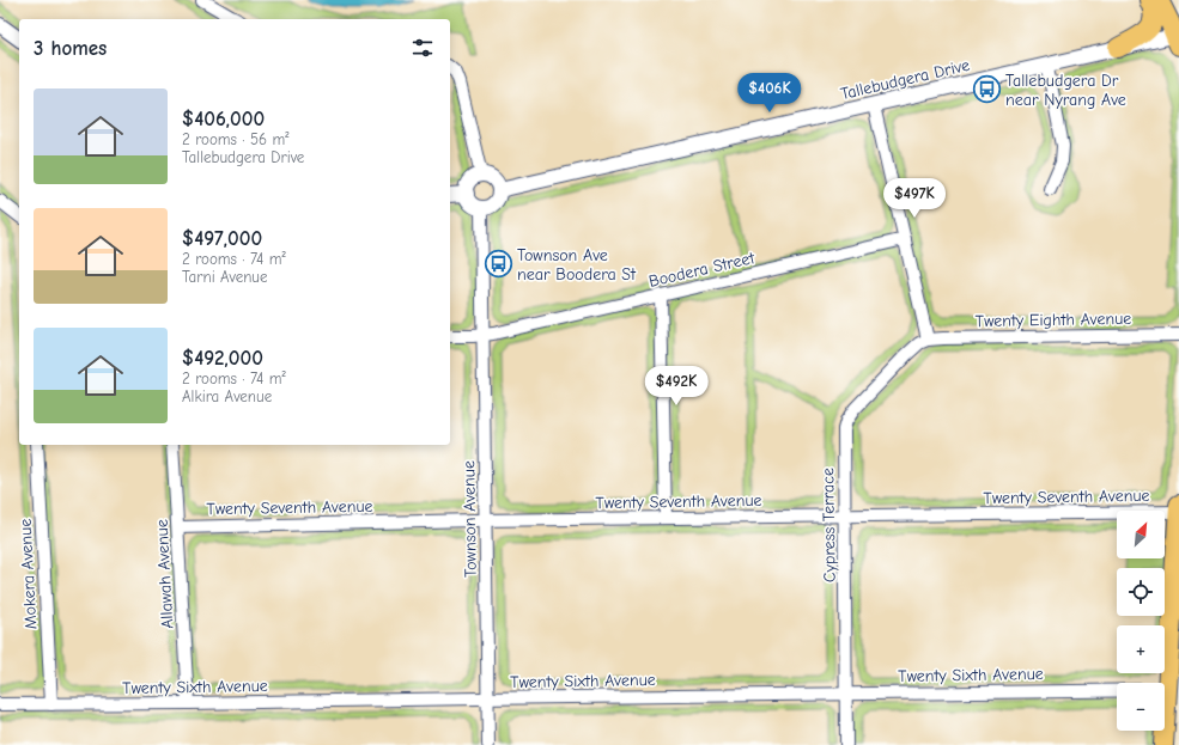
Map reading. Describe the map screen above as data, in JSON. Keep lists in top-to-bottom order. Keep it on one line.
{"streets":{"street":["Tallebudgera Drive","Boodera Street","Twenty Eighth Avenue","Twenty Seventh Avenue","Townson Avenue","Cypress Terrace","Mokera Avenue","Allawah Avenue","Twenty Sixth Avenue"]},"crossings":[["Tallebudgera Drive","Townson Avenue"],["Boodera Street","Townson Avenue"],["Twenty Eighth Avenue","Cypress Terrace"],["Twenty Seventh Avenue","Townson Avenue"],["Twenty Seventh Avenue","Cypress Terrace"],["Twenty Seventh Avenue","Allawah Avenue"],["Townson Avenue","Twenty Sixth Avenue"],["Cypress Terrace","Twenty Sixth Avenue"],["Mokera Avenue","Twenty Sixth Avenue"],["Allawah Avenue","Twenty Sixth Avenue"]],"places":{"bus stop":["Tallebudgera Dr near Nyrang Ave","Townson Ave near Boodera St"]},"north":"top right","page":{"heading":"3 homes","price":["$406K","$497K","$492K"],"list":[{"name":"$406,000","note":"2 rooms · 56 m² · Tallebudgera Drive"},{"name":"$497,000","note":"2 rooms · 74 m² · Tarni Avenue"},{"name":"$492,000","note":"2 rooms · 74 m² · Alkira Avenue"}],"map_buttons":["+","−"]}}
